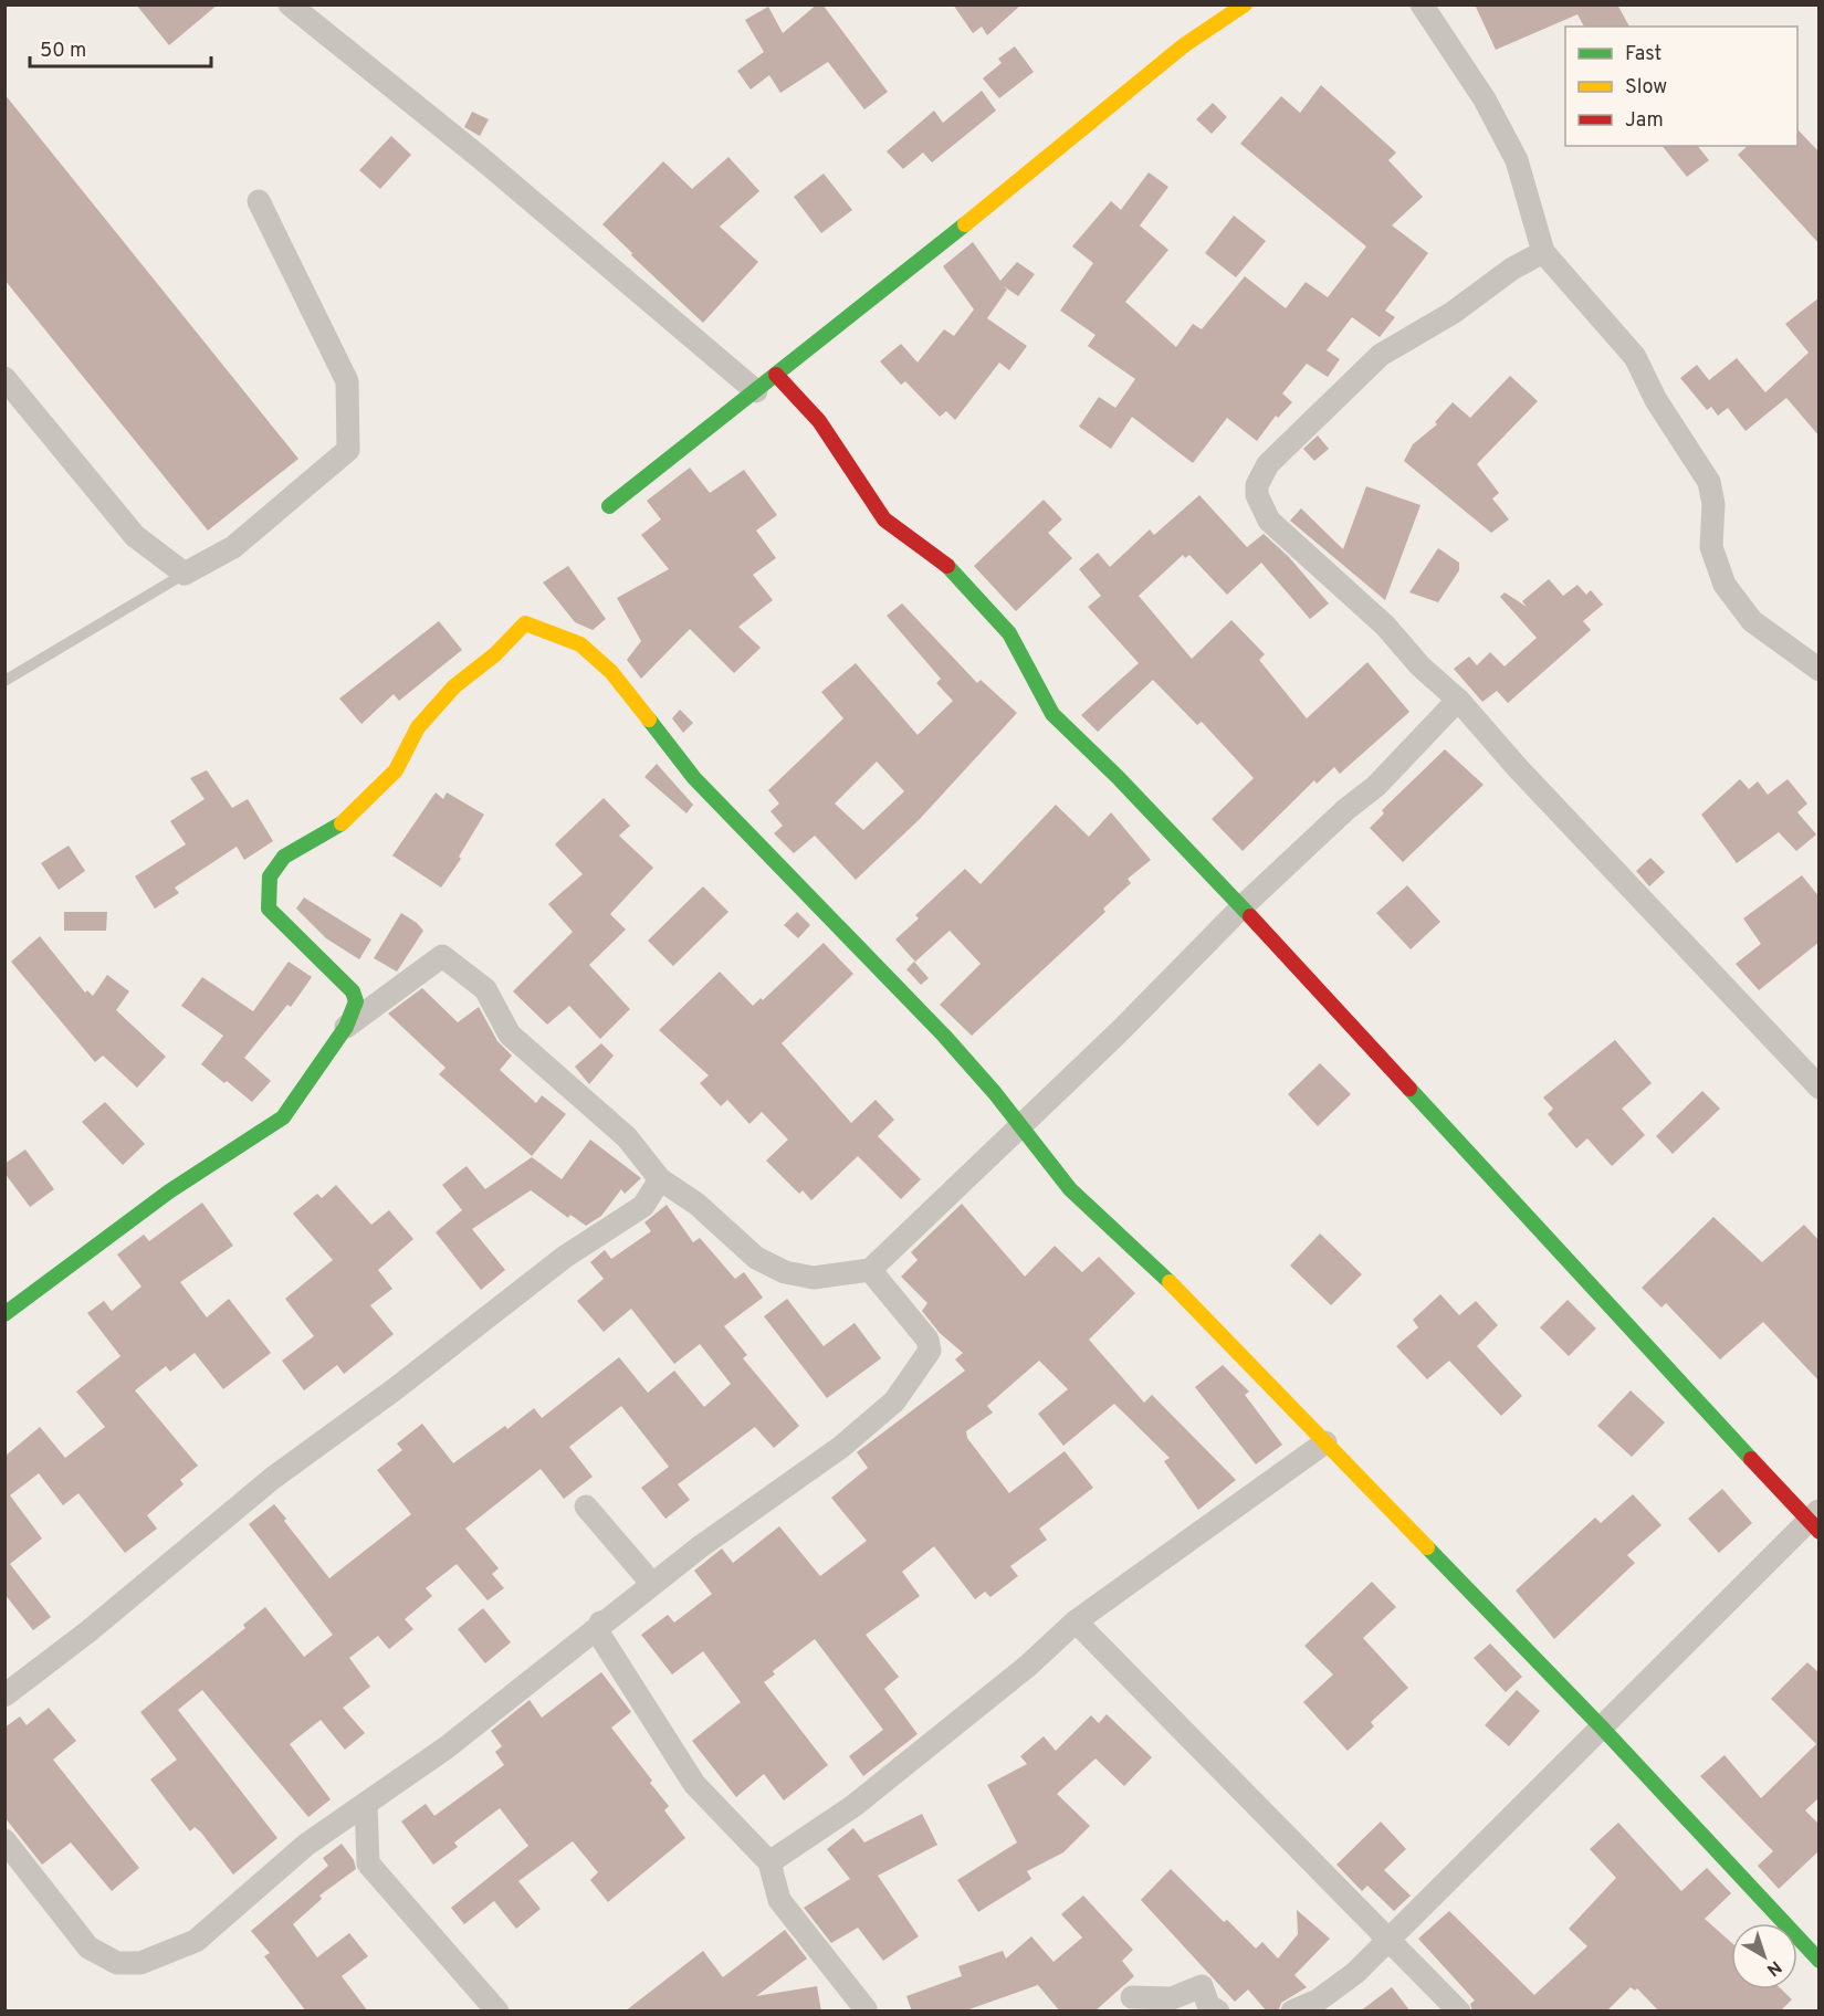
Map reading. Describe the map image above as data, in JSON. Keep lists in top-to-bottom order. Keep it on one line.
{"legend":["Fast","Slow","Jam"],"scale_bar":"50 m","north":"bottom right"}
